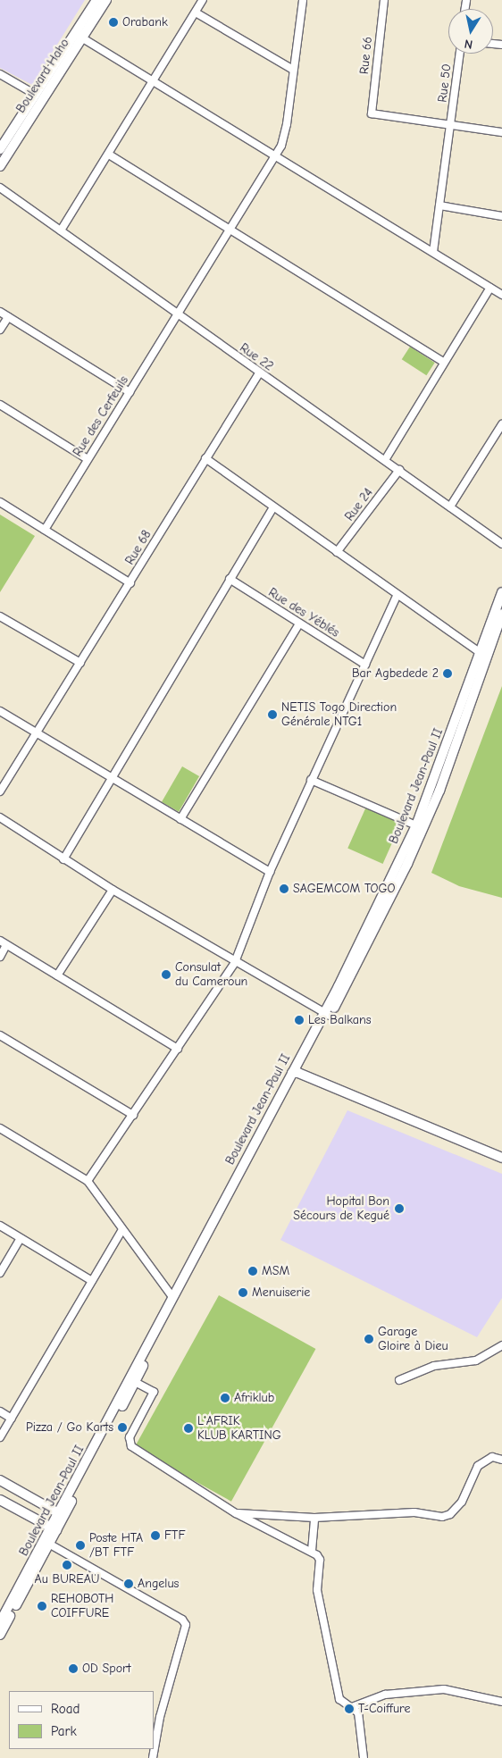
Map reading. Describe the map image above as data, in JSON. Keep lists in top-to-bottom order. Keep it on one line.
{"streets":{"main road":["Boulevard Haho","Boulevard Jean-Paul II"],"street":["Rue 66","Rue 50","Rue 22","Rue des Cerfeuils","Rue 24","Rue 68","Rue des Yéblés"]},"crossings":[["Rue 66","Rue 50"],["Rue 22","Rue des Cerfeuils"],["Rue 22","Rue 24"],["Rue 22","Rue 68"]],"places":["Orabank","Bar Agbedede 2","NETIS Togo Direction Générale NTG1","SAGEMCOM TOGO","Consulat du Cameroun","Les Balkans","Hopital Bon Sécours de Kegué","MSM","Menuiserie","Garage Gloire à Dieu","Afriklub","Pizza / Go Karts","L'AFRIK KLUB KARTING","FTF","Poste HTA /BT FTF","Au BUREAU","Angelus","REHOBOTH COIFFURE","OD Sport","T-Coiffure"],"legend":["Road","Park"],"north":"bottom"}
